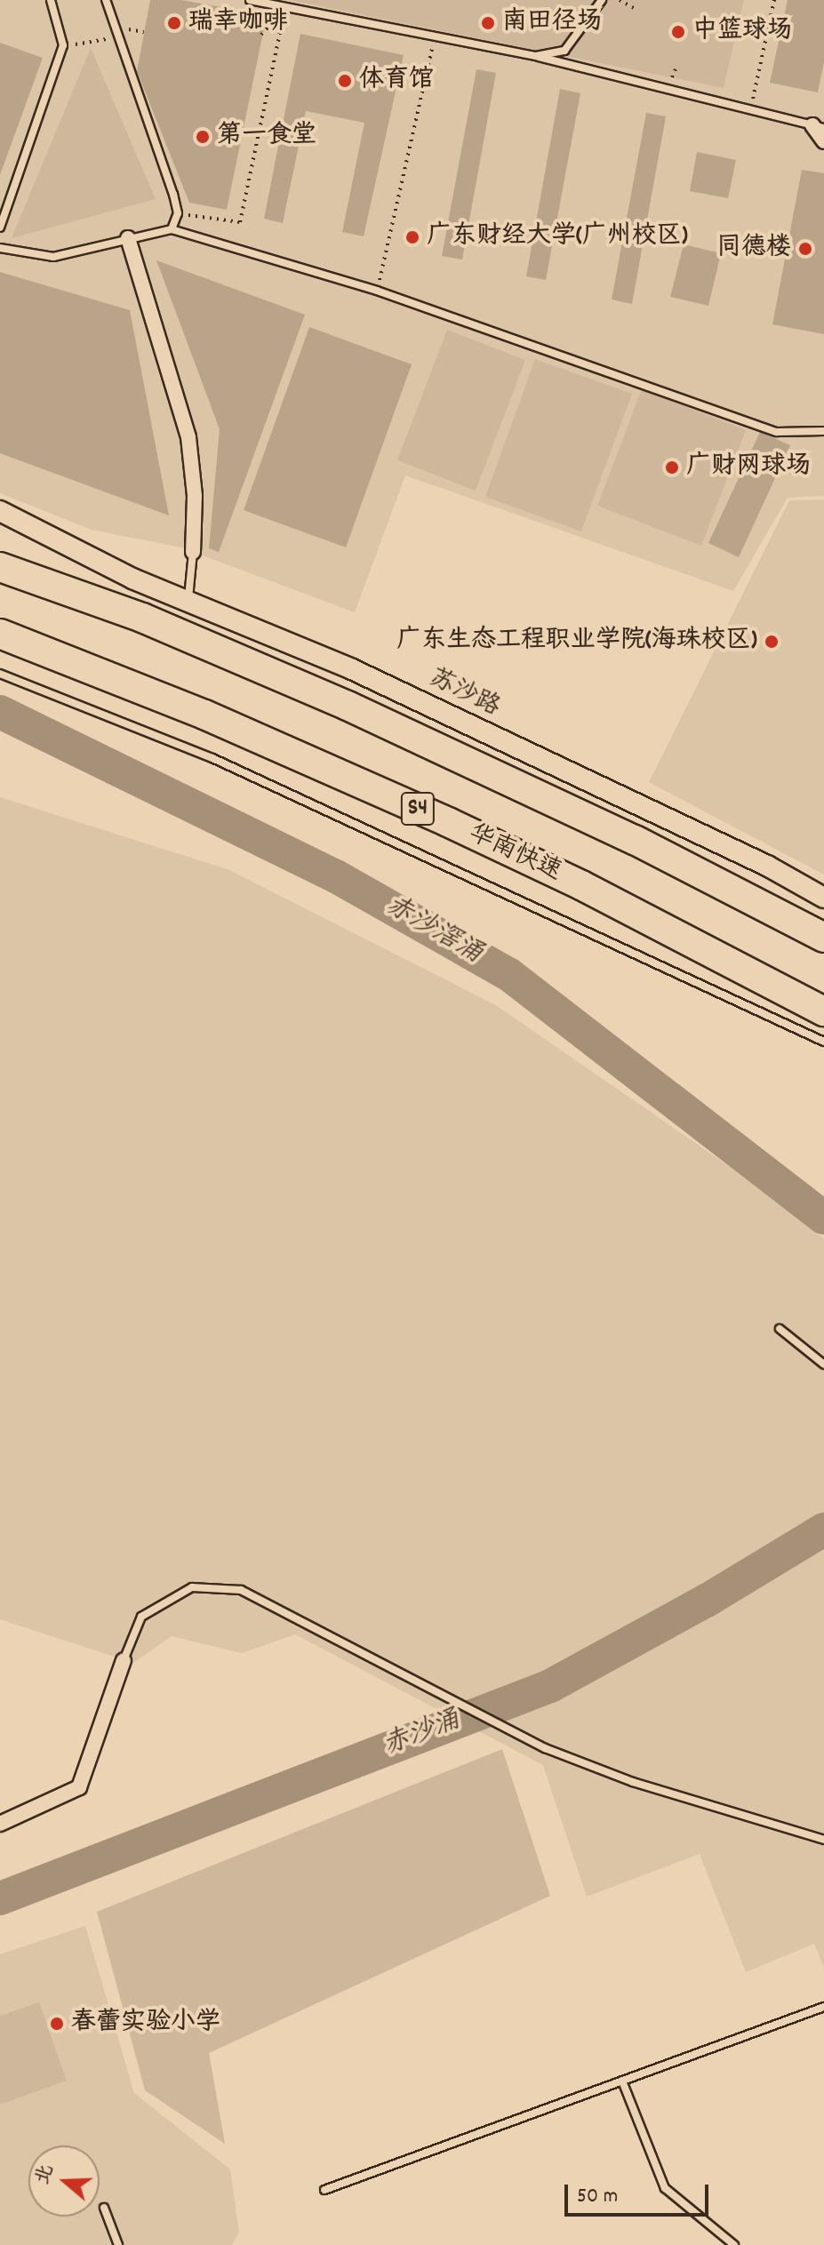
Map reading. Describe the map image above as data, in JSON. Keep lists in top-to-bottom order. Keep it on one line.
{"streets":{"highway":["S4","华南快速"],"street":["苏沙路"]},"water":["赤沙滘涌","赤沙涌"],"places":["瑞幸咖啡","南田径场","中篮球场","体育馆","第一食堂","广东财经大学(广州校区)","同德楼","广财网球场","广东生态工程职业学院(海珠校区)","春蕾实验小学"],"scale_bar":"50 m","north":"left"}
